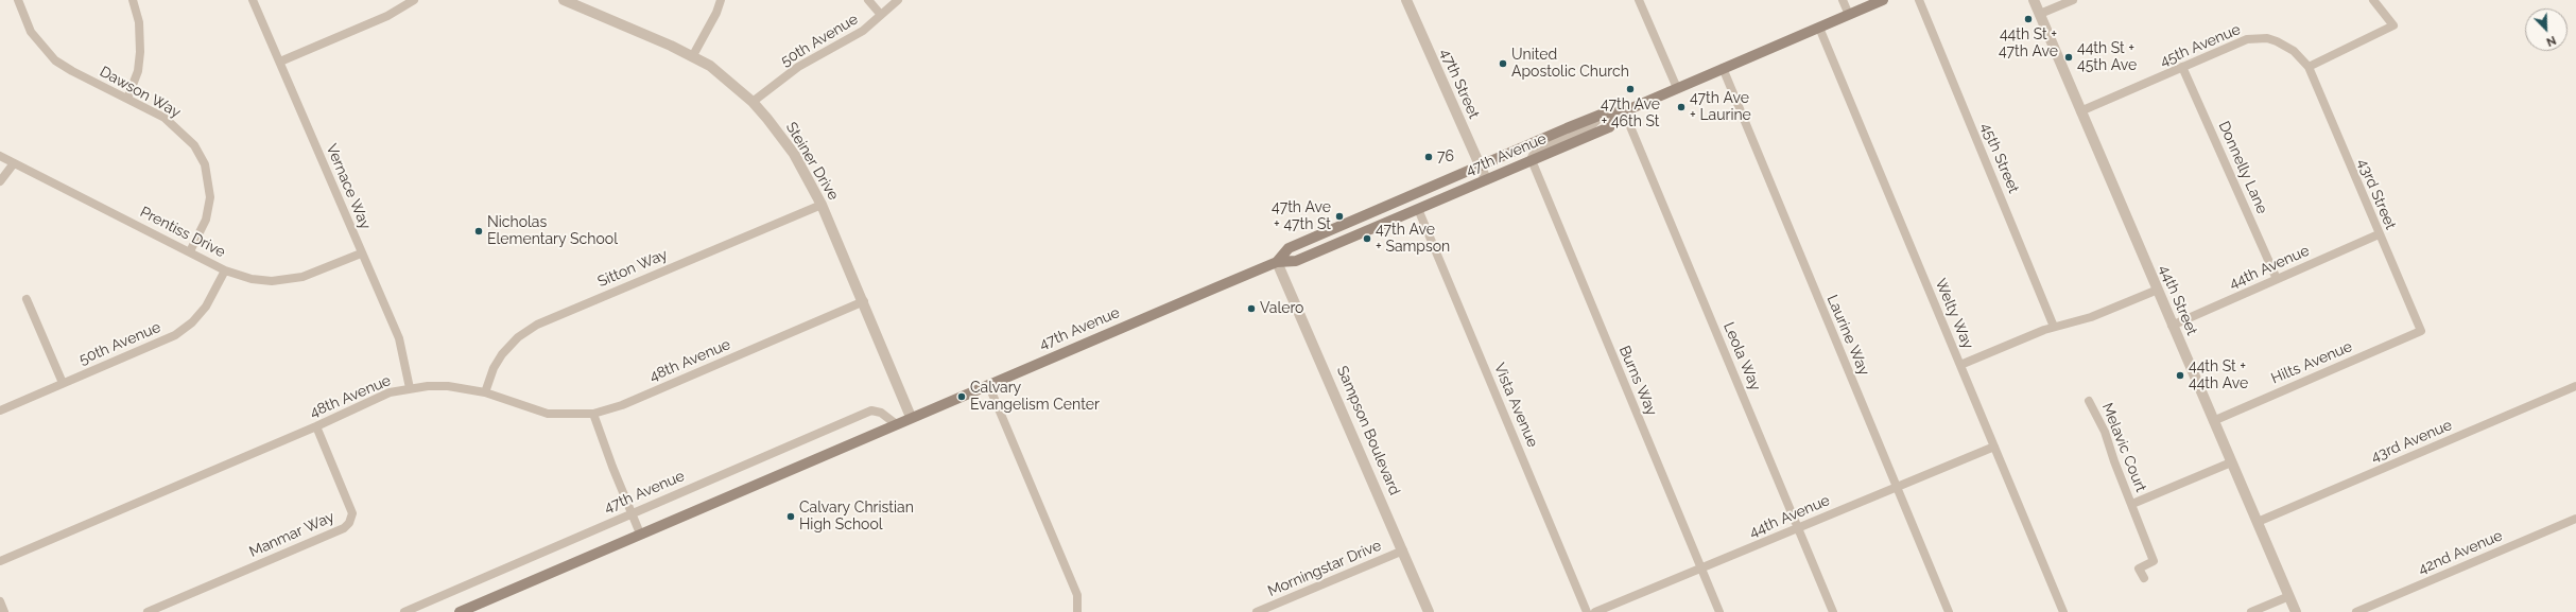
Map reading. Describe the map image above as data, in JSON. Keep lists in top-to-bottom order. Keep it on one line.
{"streets":{"main road":["47th Avenue"],"street":["50th Avenue","45th Avenue","47th Street","Dawson Way","45th Street","Steiner Drive","Donnelly Lane","Vernace Way","43rd Street","Prentiss Drive","44th Avenue","Sitton Way","44th Street","Welty Way","Laurine Way","Leola Way","48th Avenue","Hilts Avenue","Burns Way","Vista Avenue","Sampson Boulevard","43rd Avenue","Melavic Court","Manmar Way","42nd Avenue","Morningstar Drive"]},"crossings":[["50th Avenue","Steiner Drive"],["50th Avenue","Prentiss Drive"],["45th Avenue","Donnelly Lane"],["45th Avenue","43rd Street"],["45th Avenue","44th Street"],["47th Street","47th Avenue"],["Dawson Way","Prentiss Drive"],["47th Avenue","Steiner Drive"],["47th Avenue","Welty Way"],["47th Avenue","Laurine Way"],["47th Avenue","Leola Way"],["47th Avenue","Burns Way"],["47th Avenue","Vista Avenue"],["47th Avenue","Sampson Boulevard"],["Steiner Drive","Sitton Way"],["Steiner Drive","48th Avenue"],["Donnelly Lane","44th Avenue"],["Vernace Way","Prentiss Drive"],["Vernace Way","48th Avenue"],["43rd Street","44th Avenue"],["43rd Street","Hilts Avenue"],["44th Avenue","44th Street"],["44th Avenue","Welty Way"],["44th Avenue","Laurine Way"],["44th Avenue","Leola Way"],["44th Avenue","Burns Way"],["Sitton Way","48th Avenue"],["44th Street","Hilts Avenue"],["44th Street","43rd Avenue"],["48th Avenue","Manmar Way"],["Sampson Boulevard","Morningstar Drive"]],"places":["44th St + 47th Ave","44th St + 45th Ave","United Apostolic Church","47th Ave + 46th St","47th Ave + Laurine","76","47th Ave + 47th St","Nicholas Elementary School","47th Ave + Sampson","Valero","44th St + 44th Ave","Calvary Evangelism Center","Calvary Christian High School"],"north":"bottom right"}
